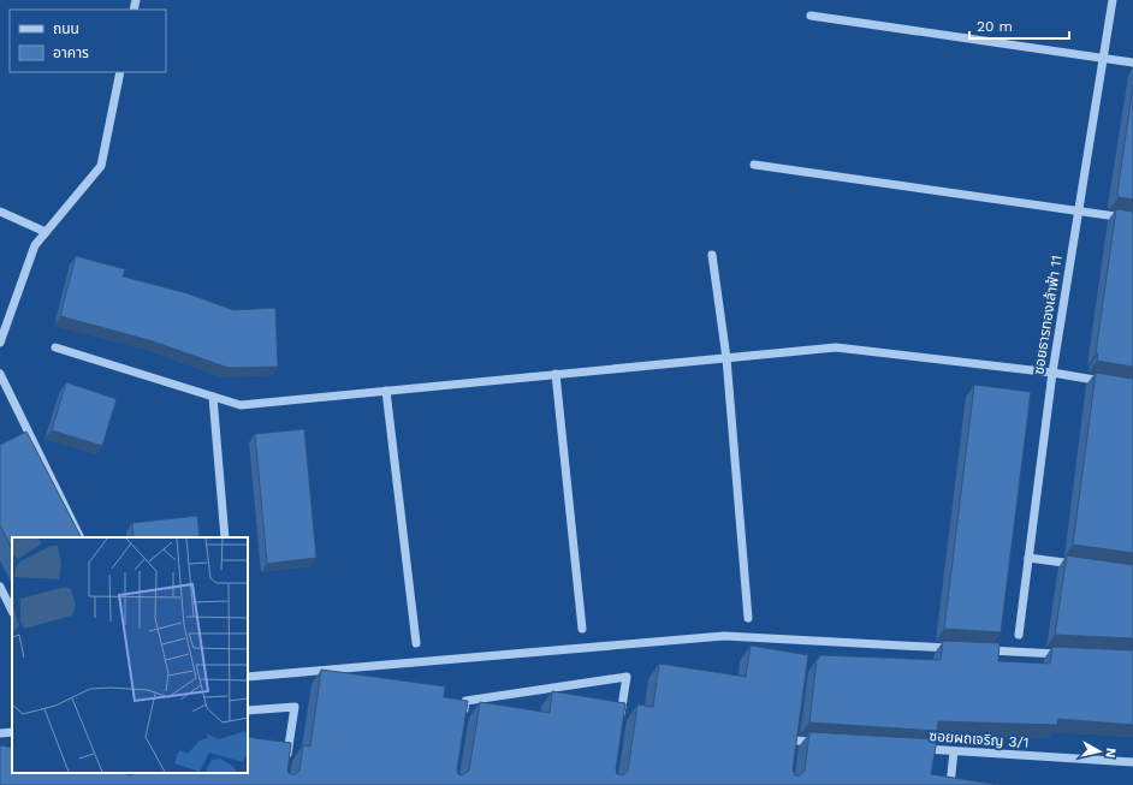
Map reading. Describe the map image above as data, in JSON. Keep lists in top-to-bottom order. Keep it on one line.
{"streets":{"street":["ซอยธารทองเล้าฟ้า 11","ซอยผถเจริญ 3/1"]},"legend":["ถนน","อาคาร"],"scale_bar":"20 m","north":"right"}
